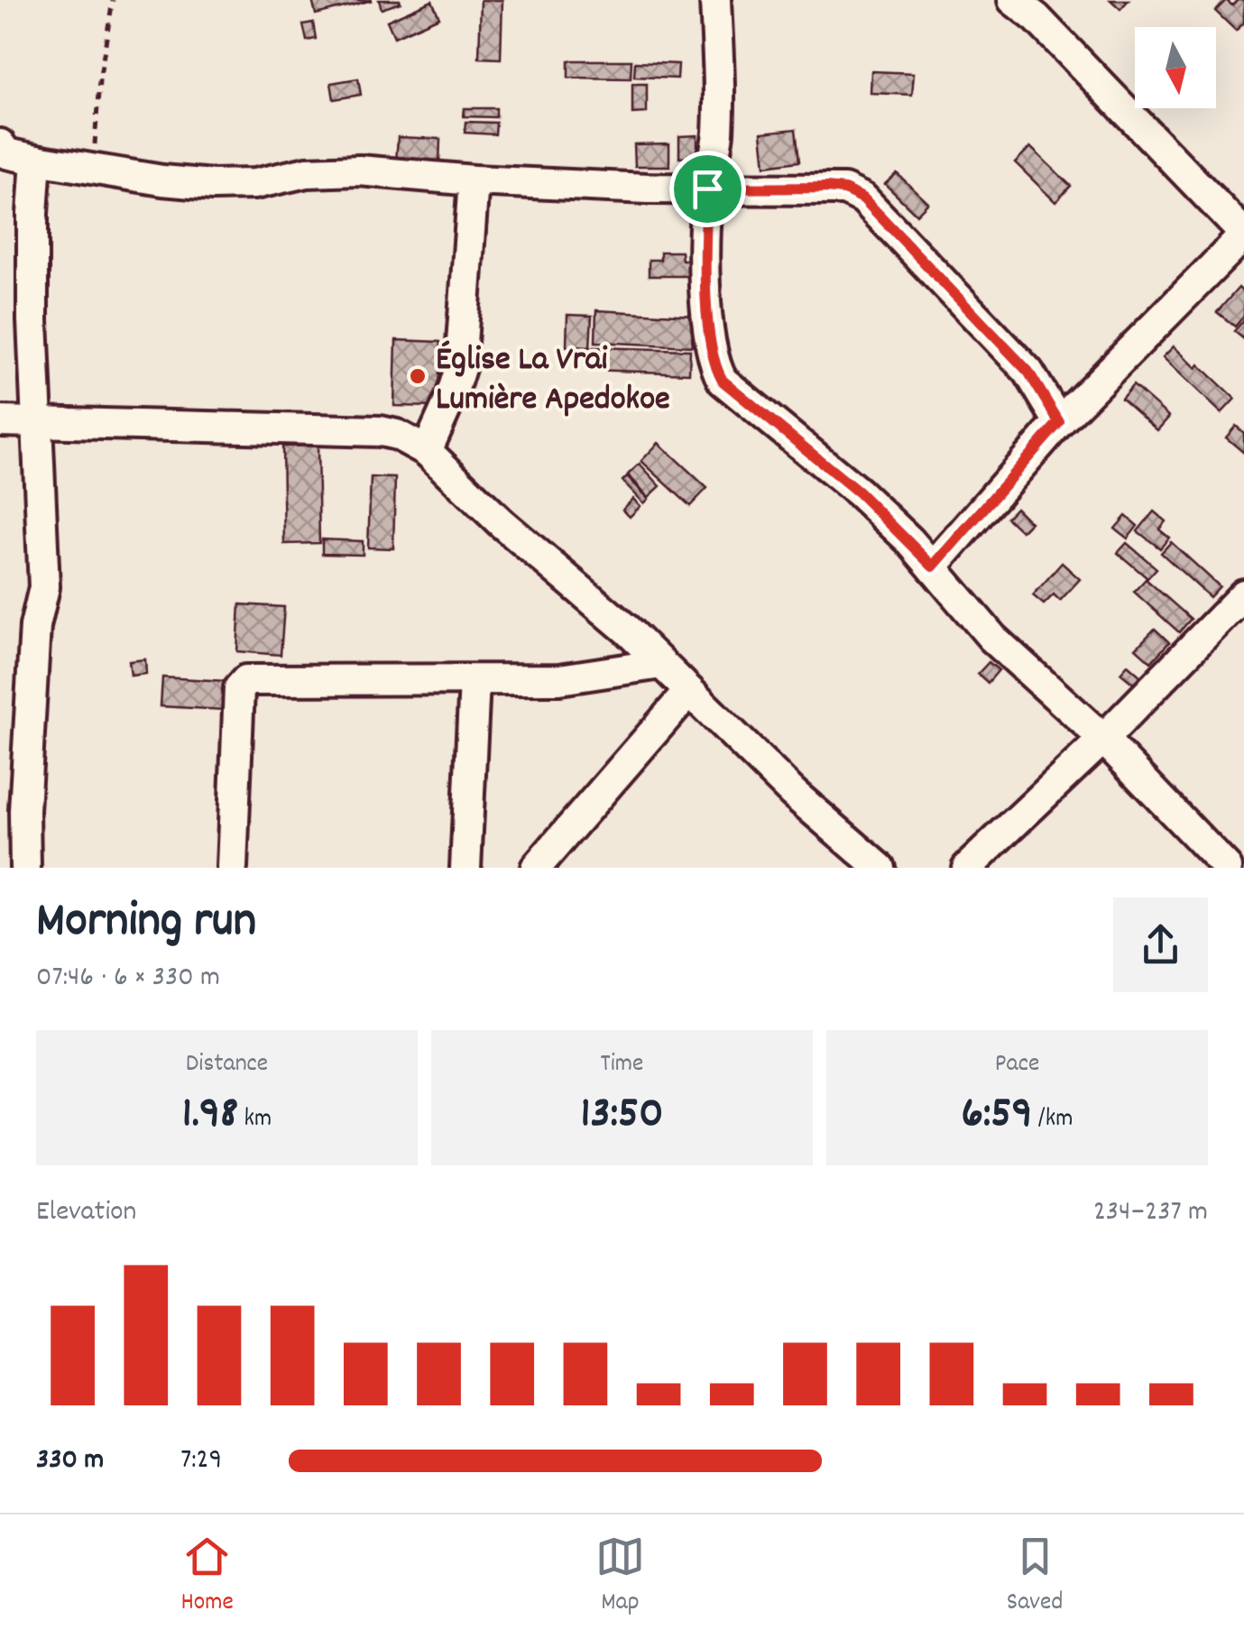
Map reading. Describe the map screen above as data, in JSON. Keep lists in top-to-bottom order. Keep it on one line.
{"places":["Église La Vrai Lumière Apedokoe"],"north":"bottom","page":{"heading":["Morning run","07:46 · 6 × 330 m"],"stats":[["Distance","1.98 km"],["Time","13:50"],["Pace","6:59 /km"]],"chart":["Elevation","234–237 m"],"list":[{"name":"330 m","note":"7:29"}],"tabs":["Home","Map","Saved"]}}
